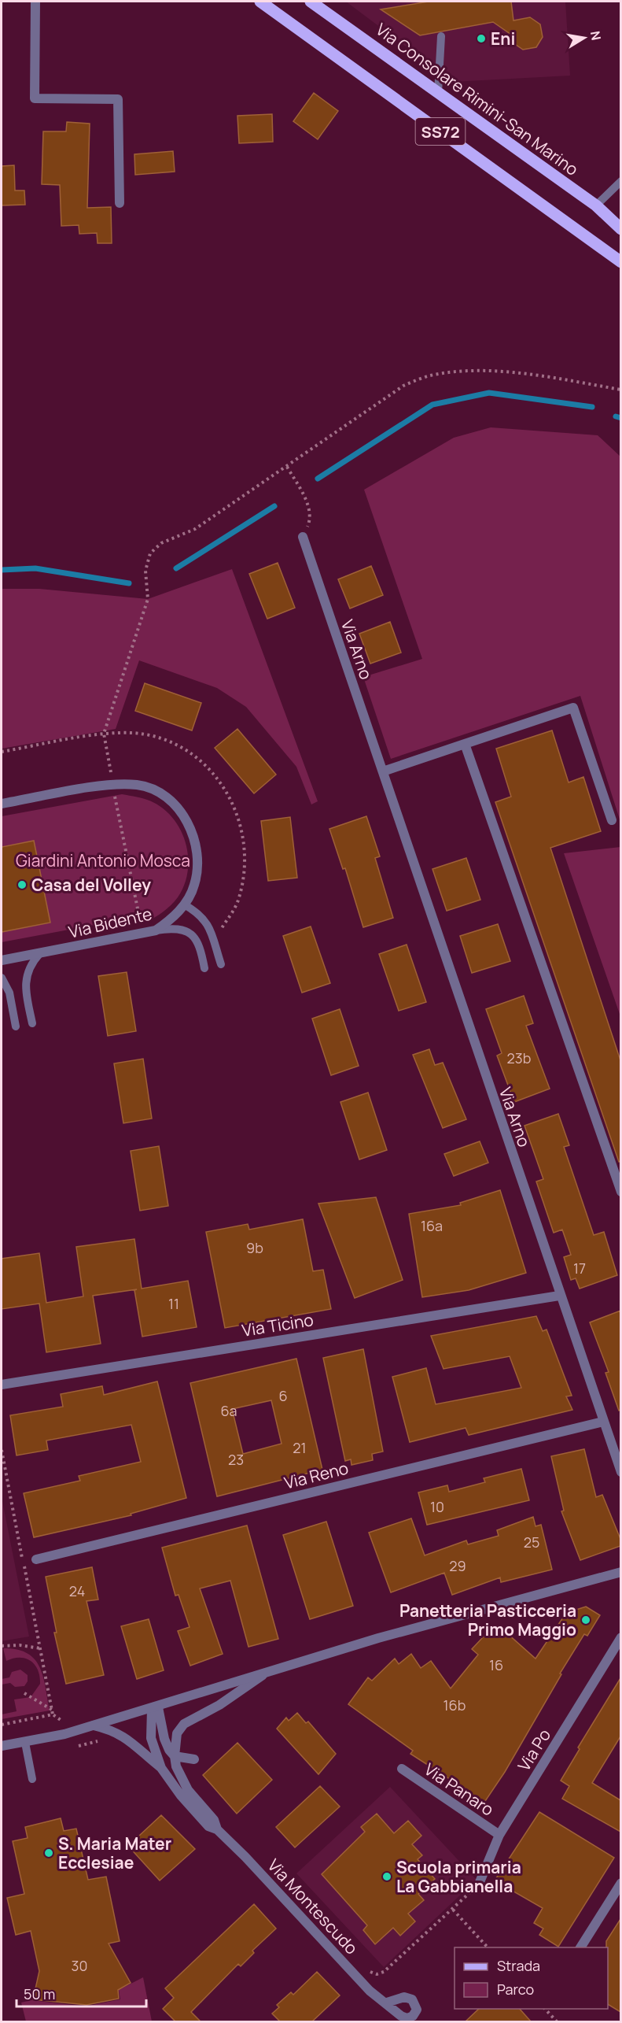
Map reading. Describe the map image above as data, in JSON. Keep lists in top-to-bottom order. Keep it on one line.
{"streets":{"main road":["Via Consolare Rimini-San Marino","SS72"],"street":["Via Arno","Via Bidente","Via Ticino","Via Reno","Via Po","Via Panaro","Via Montescudo"]},"crossings":[["Via Arno","Via Ticino"],["Via Arno","Via Reno"],["Via Po","Via Panaro"]],"parks":["Giardini Antonio Mosca"],"places":["Eni","Casa del Volley","Panetteria Pasticceria Primo Maggio","S. Maria Mater Ecclesiae","Scuola primaria La Gabbianella"],"house_numbers":["23b","16a","9b","17","11","6","6a","21","23","10","25","29","24","16","16b","30"],"legend":["Strada","Parco"],"scale_bar":"50 m","north":"right"}
